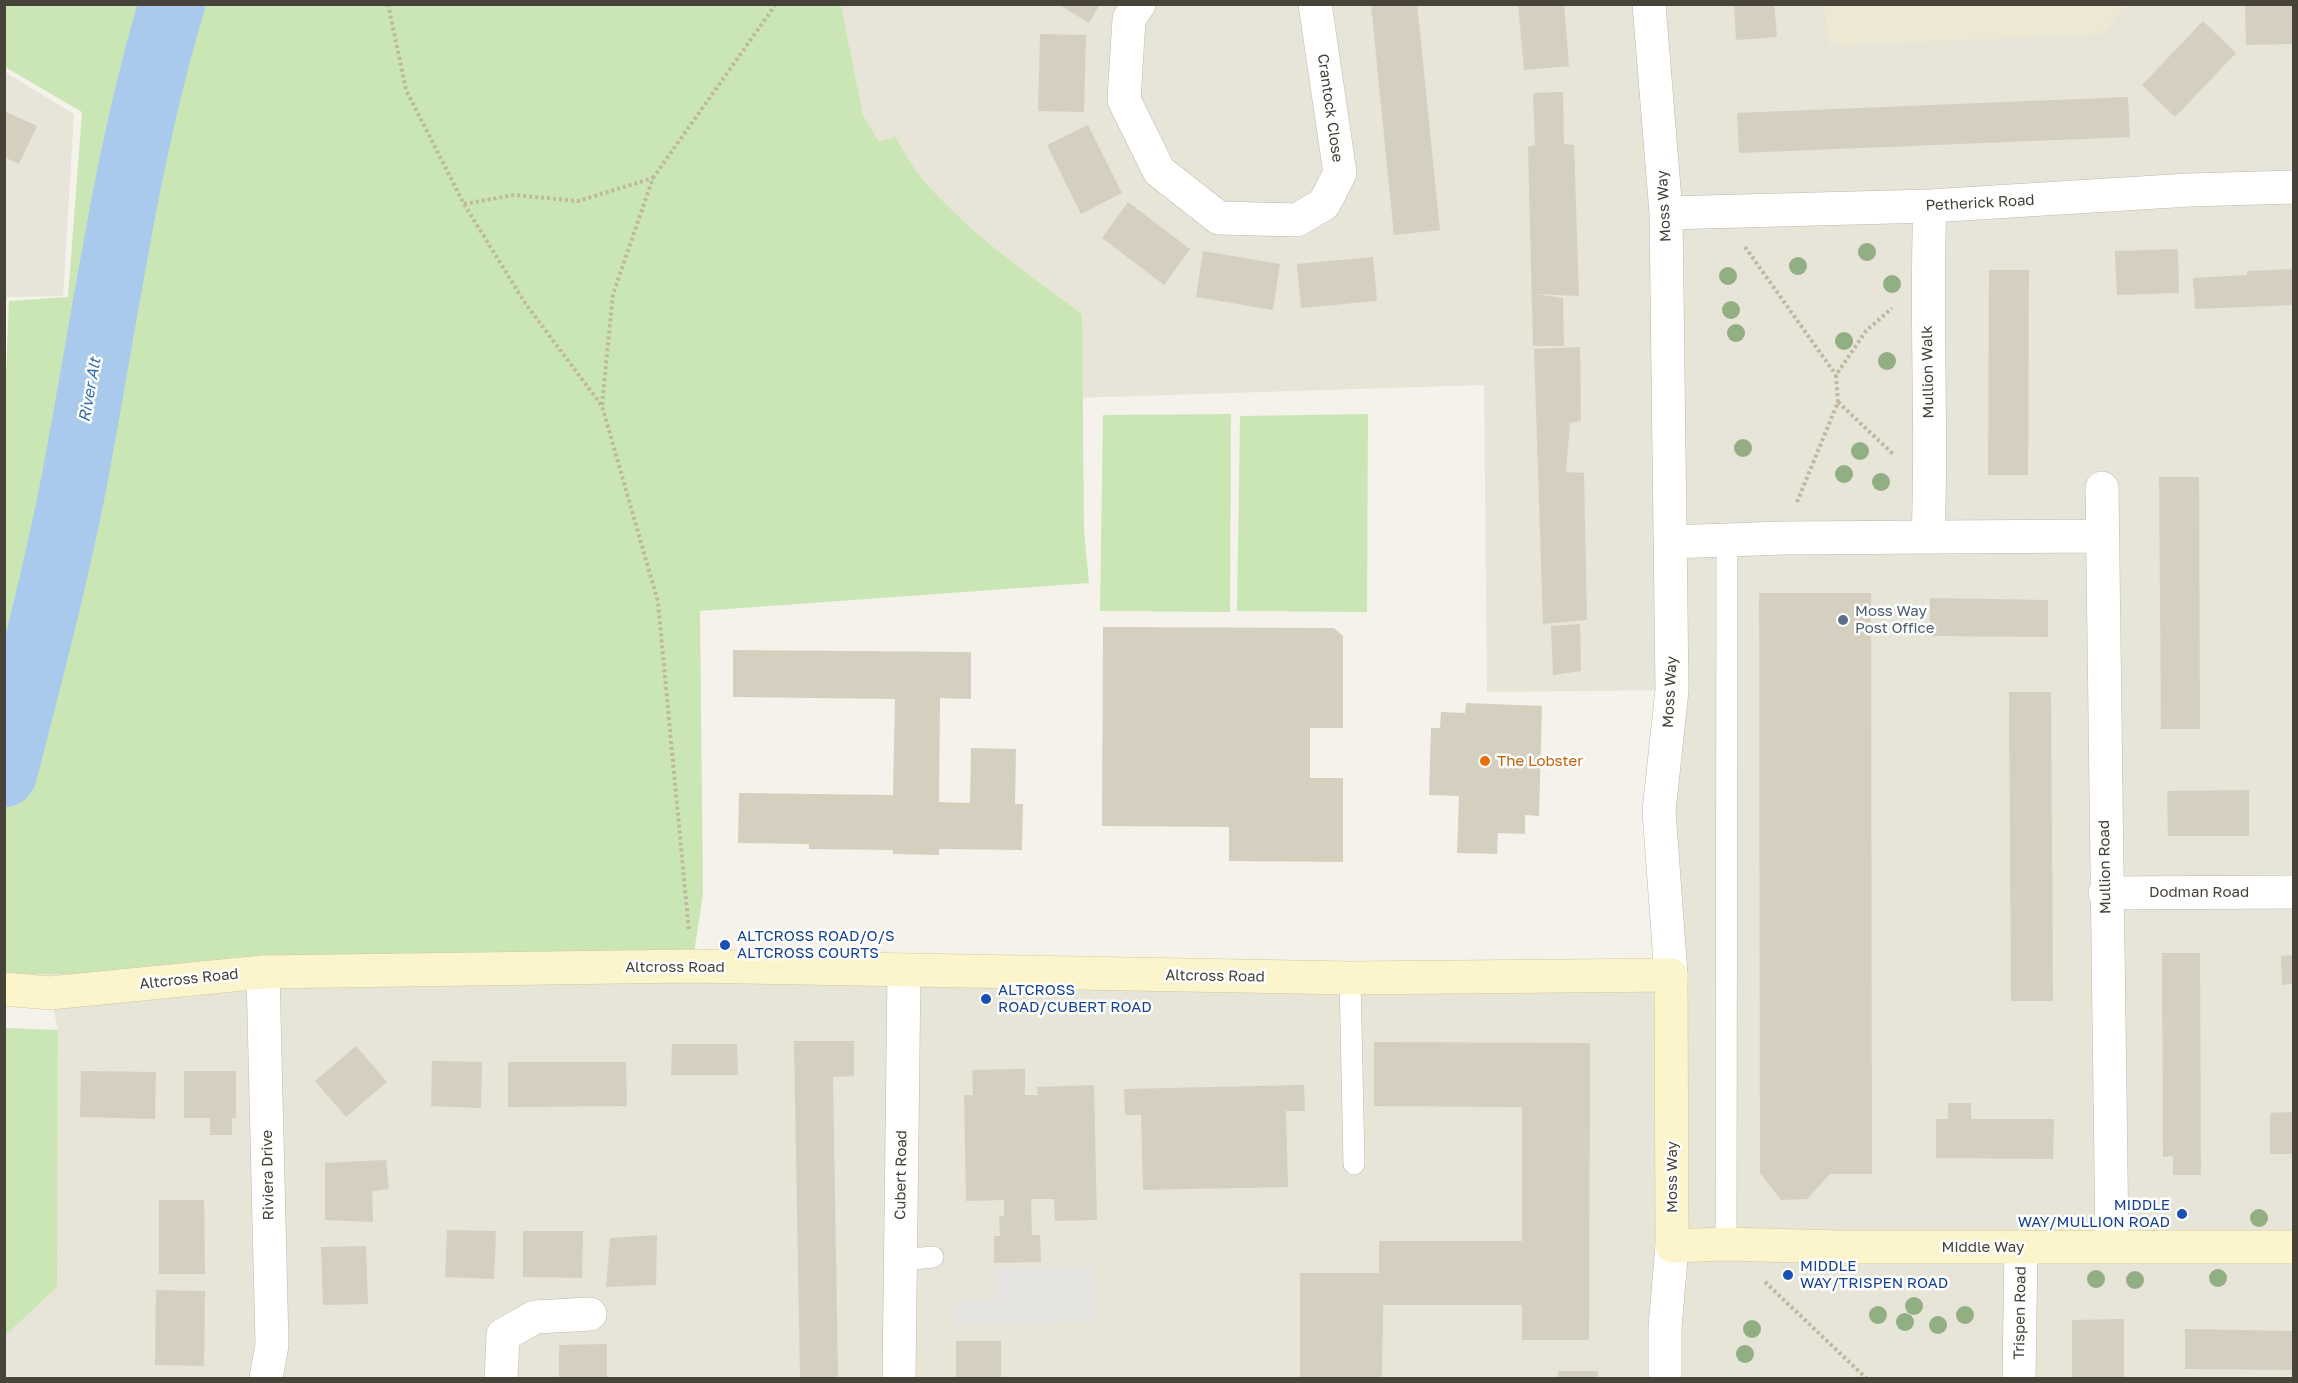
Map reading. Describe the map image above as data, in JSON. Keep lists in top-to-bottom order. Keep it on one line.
{"streets":{"street":["Crantock Close","Petherick Road","Moss Way","Mullion Walk","Mullion Road","Dodman Road","Altcross Road","Riviera Drive","Cubert Road","Middle Way","Trispen Road"]},"crossings":[["Petherick Road","Moss Way"],["Petherick Road","Mullion Walk"],["Moss Way","Altcross Road"],["Moss Way","Middle Way"],["Mullion Road","Dodman Road"],["Mullion Road","Middle Way"],["Altcross Road","Riviera Drive"],["Altcross Road","Cubert Road"],["Middle Way","Trispen Road"]],"water":["River Alt"],"places":["Moss Way Post Office","The Lobster","ALTCROSS ROAD/O/S ALTCROSS COURTS","ALTCROSS ROAD/CUBERT ROAD","MIDDLE WAY/MULLION ROAD","MIDDLE WAY/TRISPEN ROAD"]}
